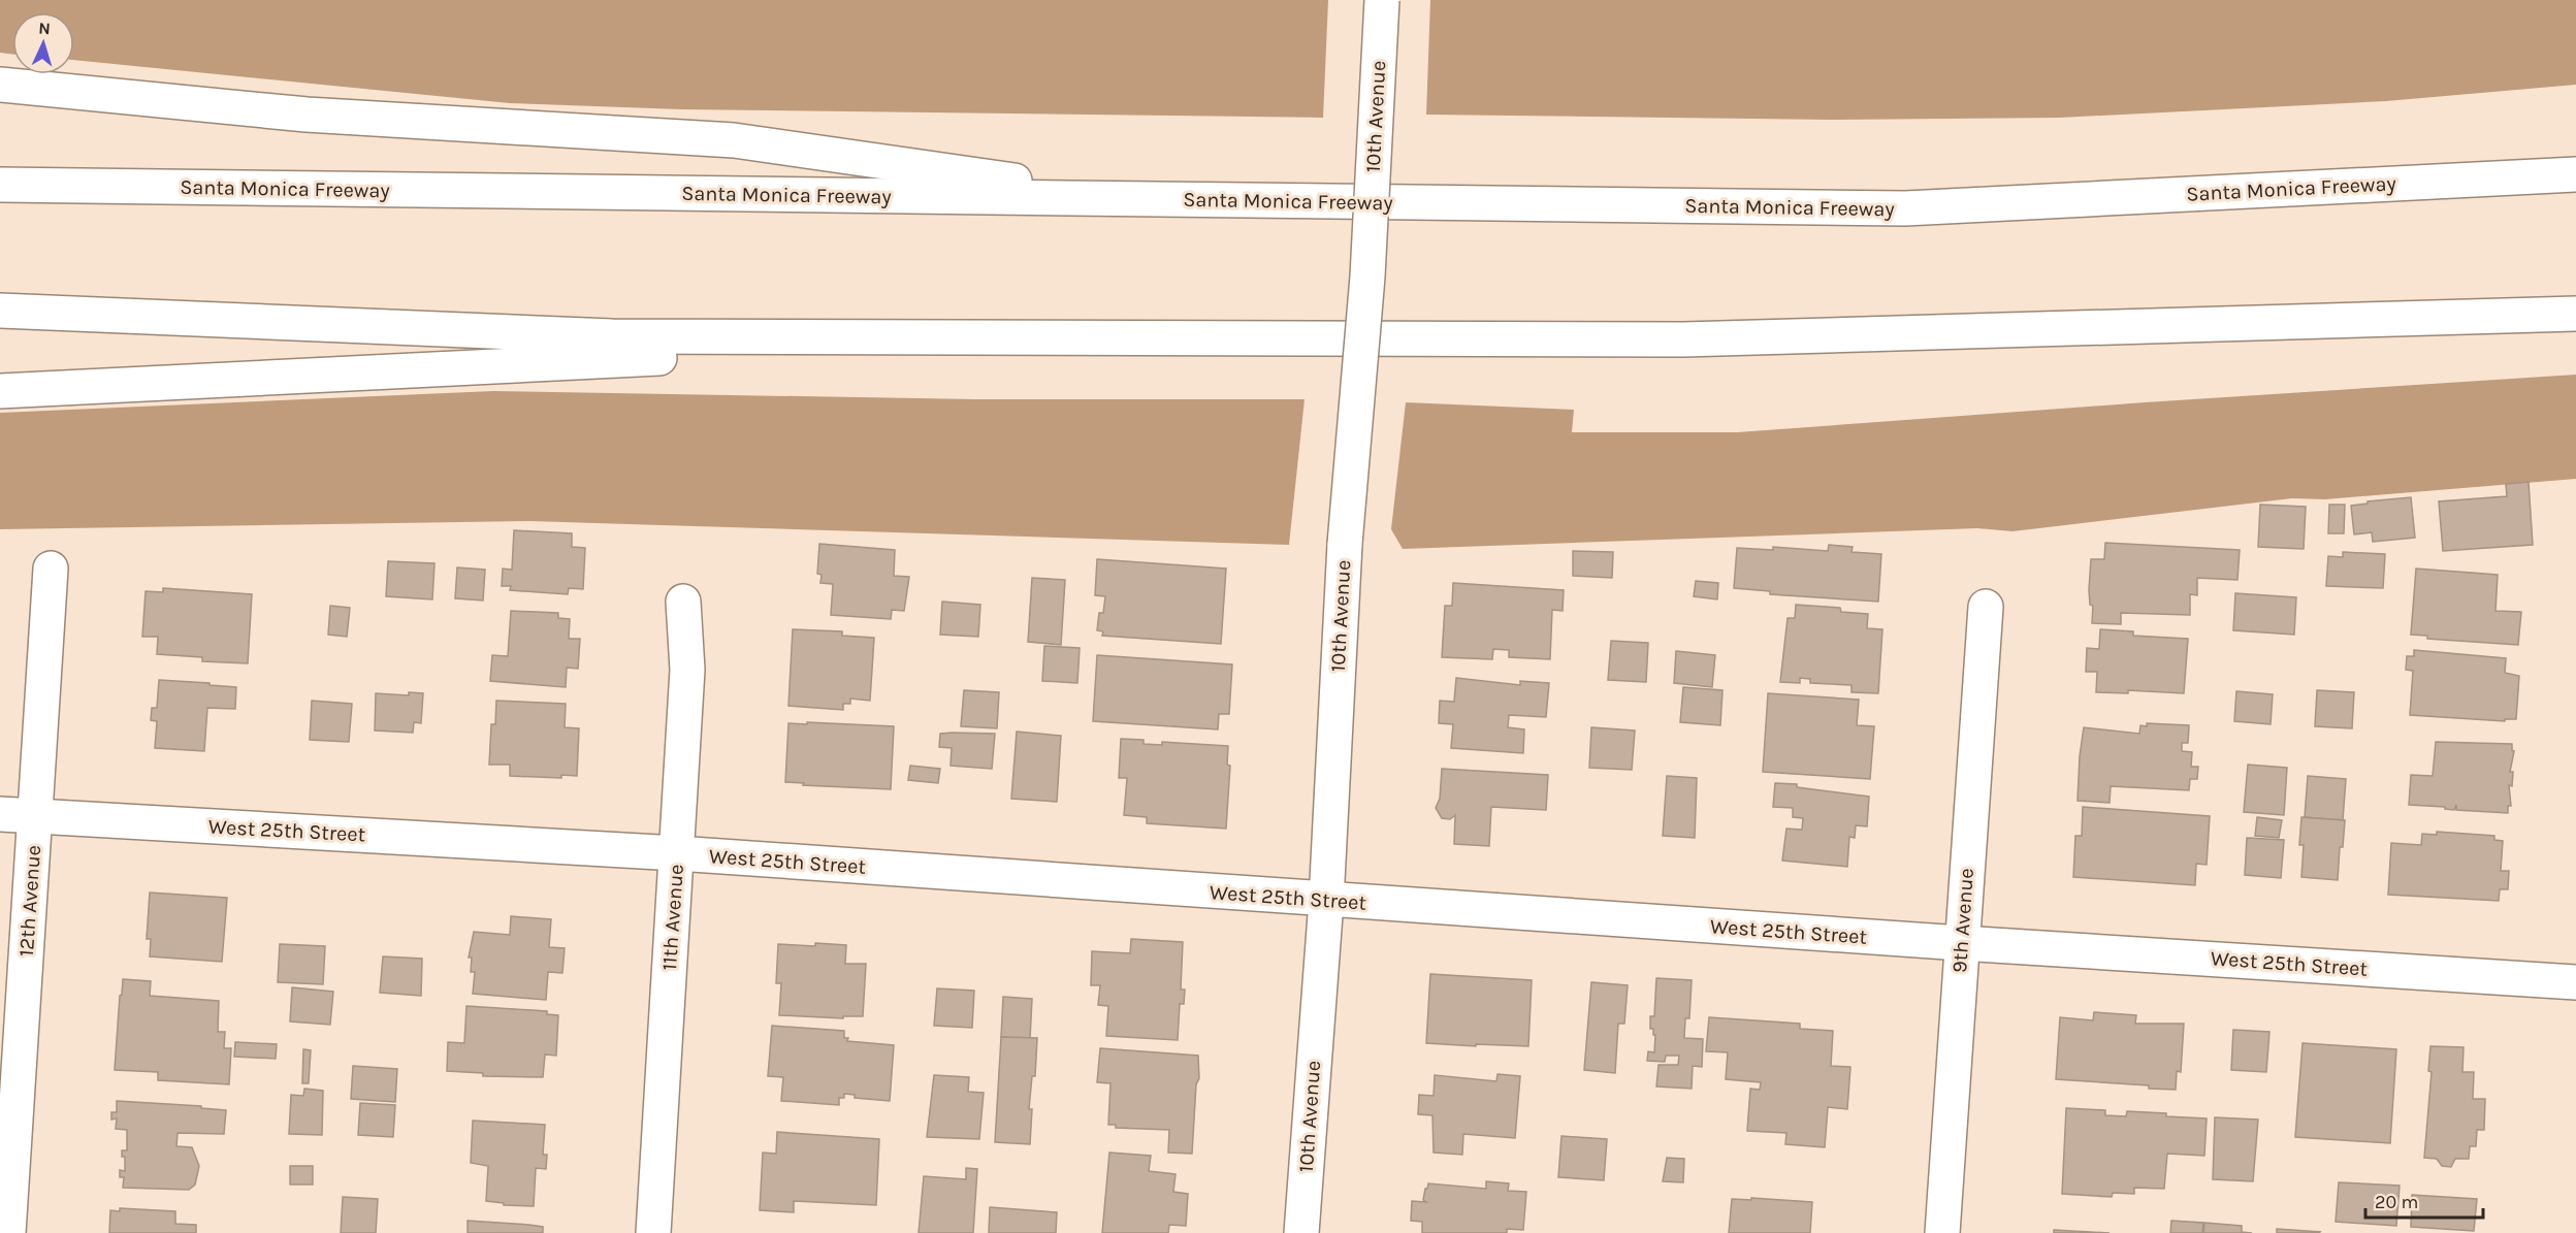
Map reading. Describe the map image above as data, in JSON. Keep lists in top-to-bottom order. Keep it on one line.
{"streets":{"main road":["10th Avenue","Santa Monica Freeway","West 25th Street","12th Avenue","11th Avenue","9th Avenue"]},"crossings":[["10th Avenue","West 25th Street"],["West 25th Street","12th Avenue"],["West 25th Street","11th Avenue"],["West 25th Street","9th Avenue"]],"scale_bar":"20 m","north":"top"}
